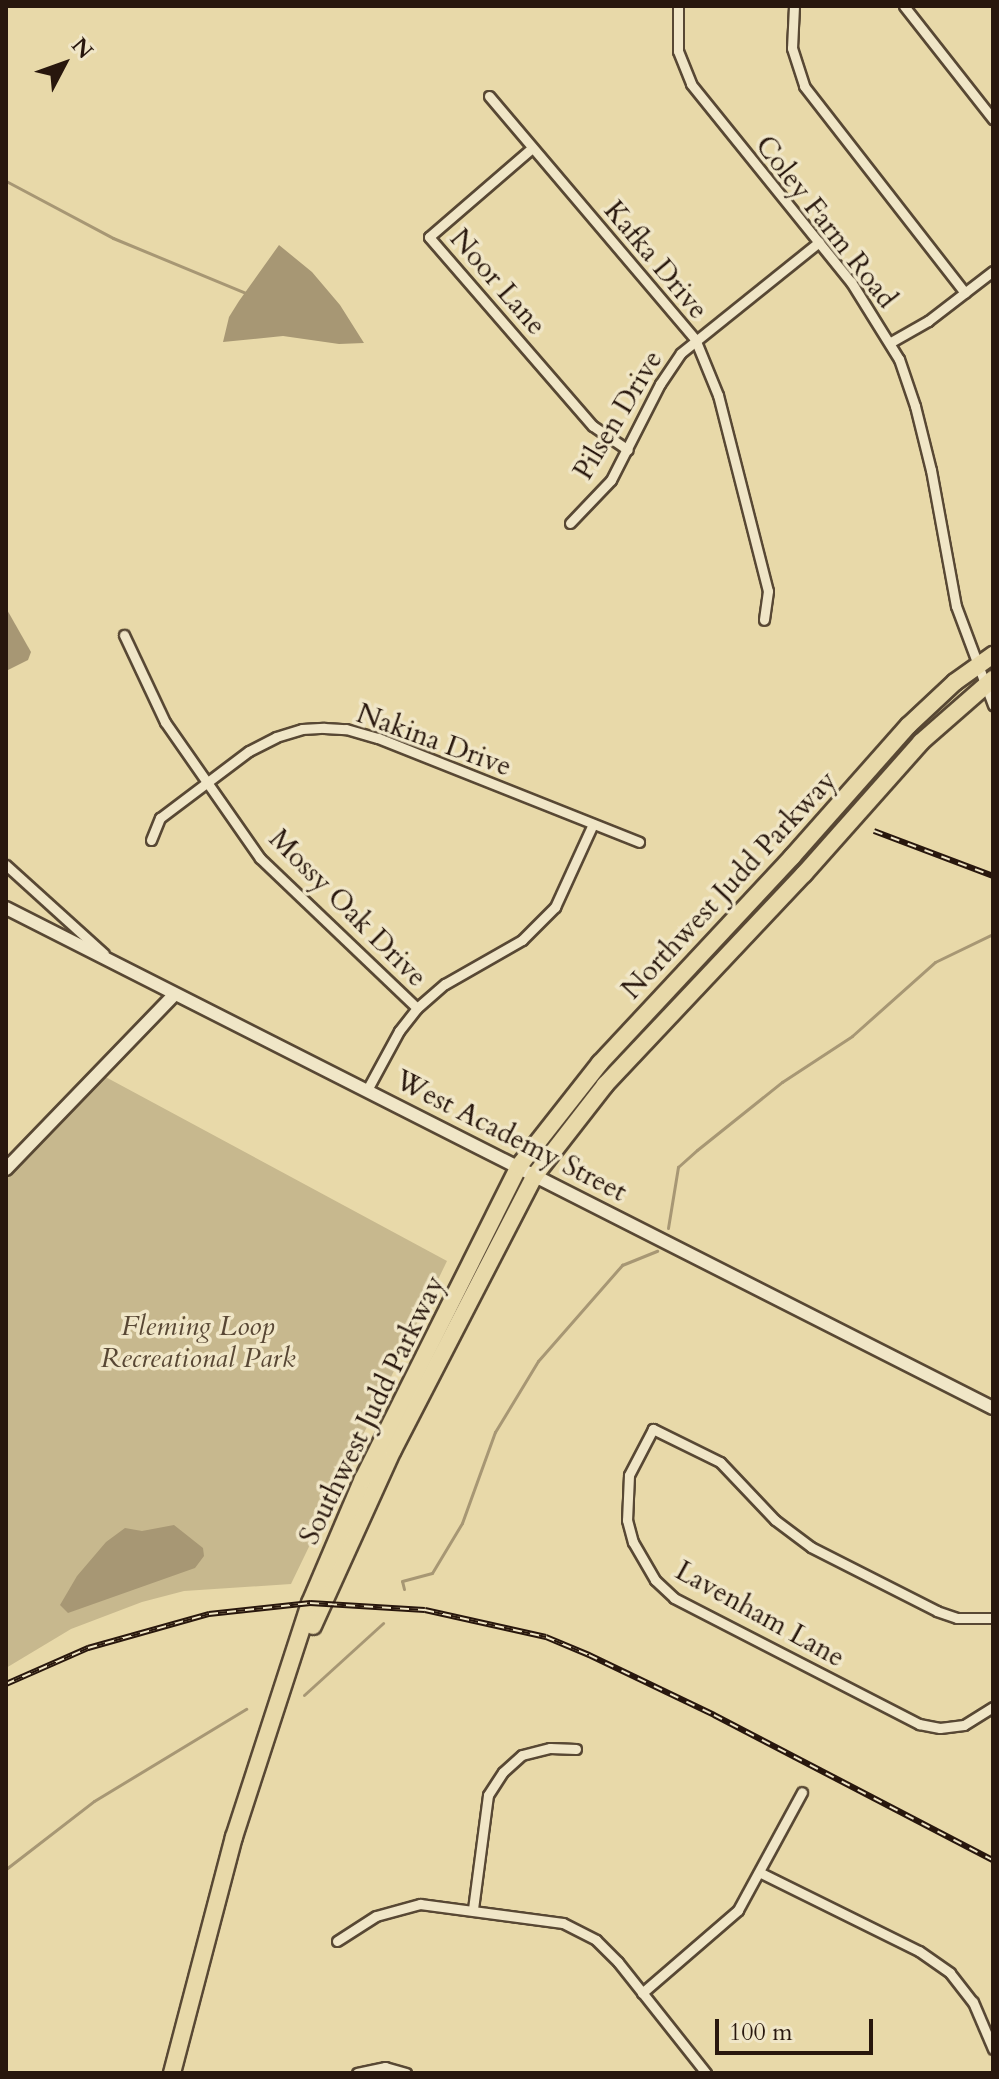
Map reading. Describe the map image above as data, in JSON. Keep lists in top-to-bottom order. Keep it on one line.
{"streets":{"highway":["Northwest Judd Parkway","Southwest Judd Parkway"],"main road":["West Academy Street"],"street":["Coley Farm Road","Kafka Drive","Noor Lane","Pilsen Drive","Nakina Drive","Mossy Oak Drive","Lavenham Lane"]},"crossings":[["Coley Farm Road","Pilsen Drive"],["Coley Farm Road","Northwest Judd Parkway"],["Kafka Drive","Noor Lane"],["Kafka Drive","Pilsen Drive"],["Noor Lane","Pilsen Drive"],["Nakina Drive","Mossy Oak Drive"],["Northwest Judd Parkway","West Academy Street"],["Northwest Judd Parkway","Southwest Judd Parkway"],["West Academy Street","Southwest Judd Parkway"]],"parks":["Fleming Loop Recreational Park"],"scale_bar":"100 m","north":"top right"}
